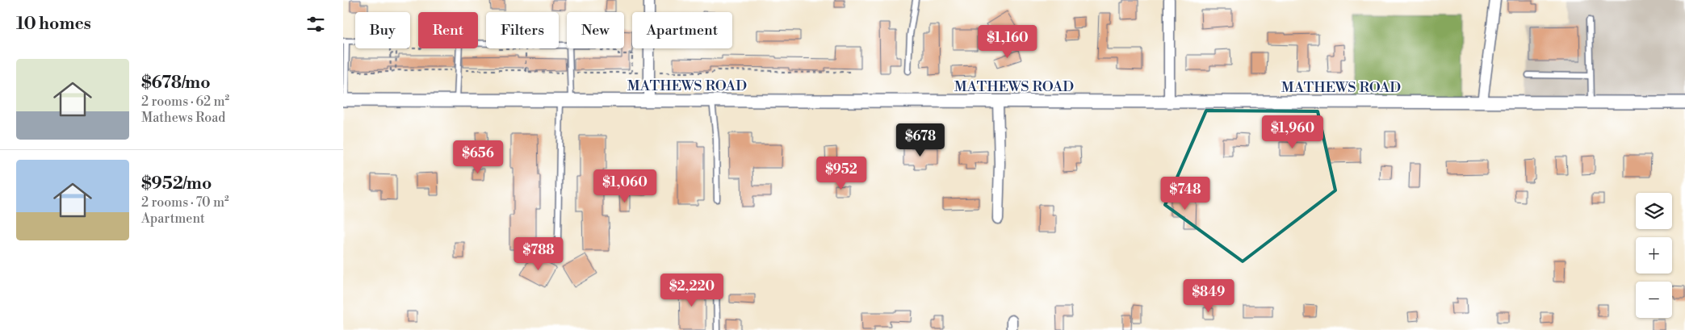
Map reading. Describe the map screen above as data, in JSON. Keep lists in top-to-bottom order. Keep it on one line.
{"streets":{"street":["MATHEWS ROAD"]},"page":{"heading":"10 homes","chip":["Buy","Rent","Filters","New","Apartment"],"price":["$1,160","$1,960","$678","$656","$952","$1,060","$748","$788","$2,220","$849"],"list":[{"name":"$678/mo","note":"2 rooms · 62 m² · Mathews Road"},{"name":"$952/mo","note":"2 rooms · 70 m² · Apartment"}],"map_buttons":["+","−"]}}
